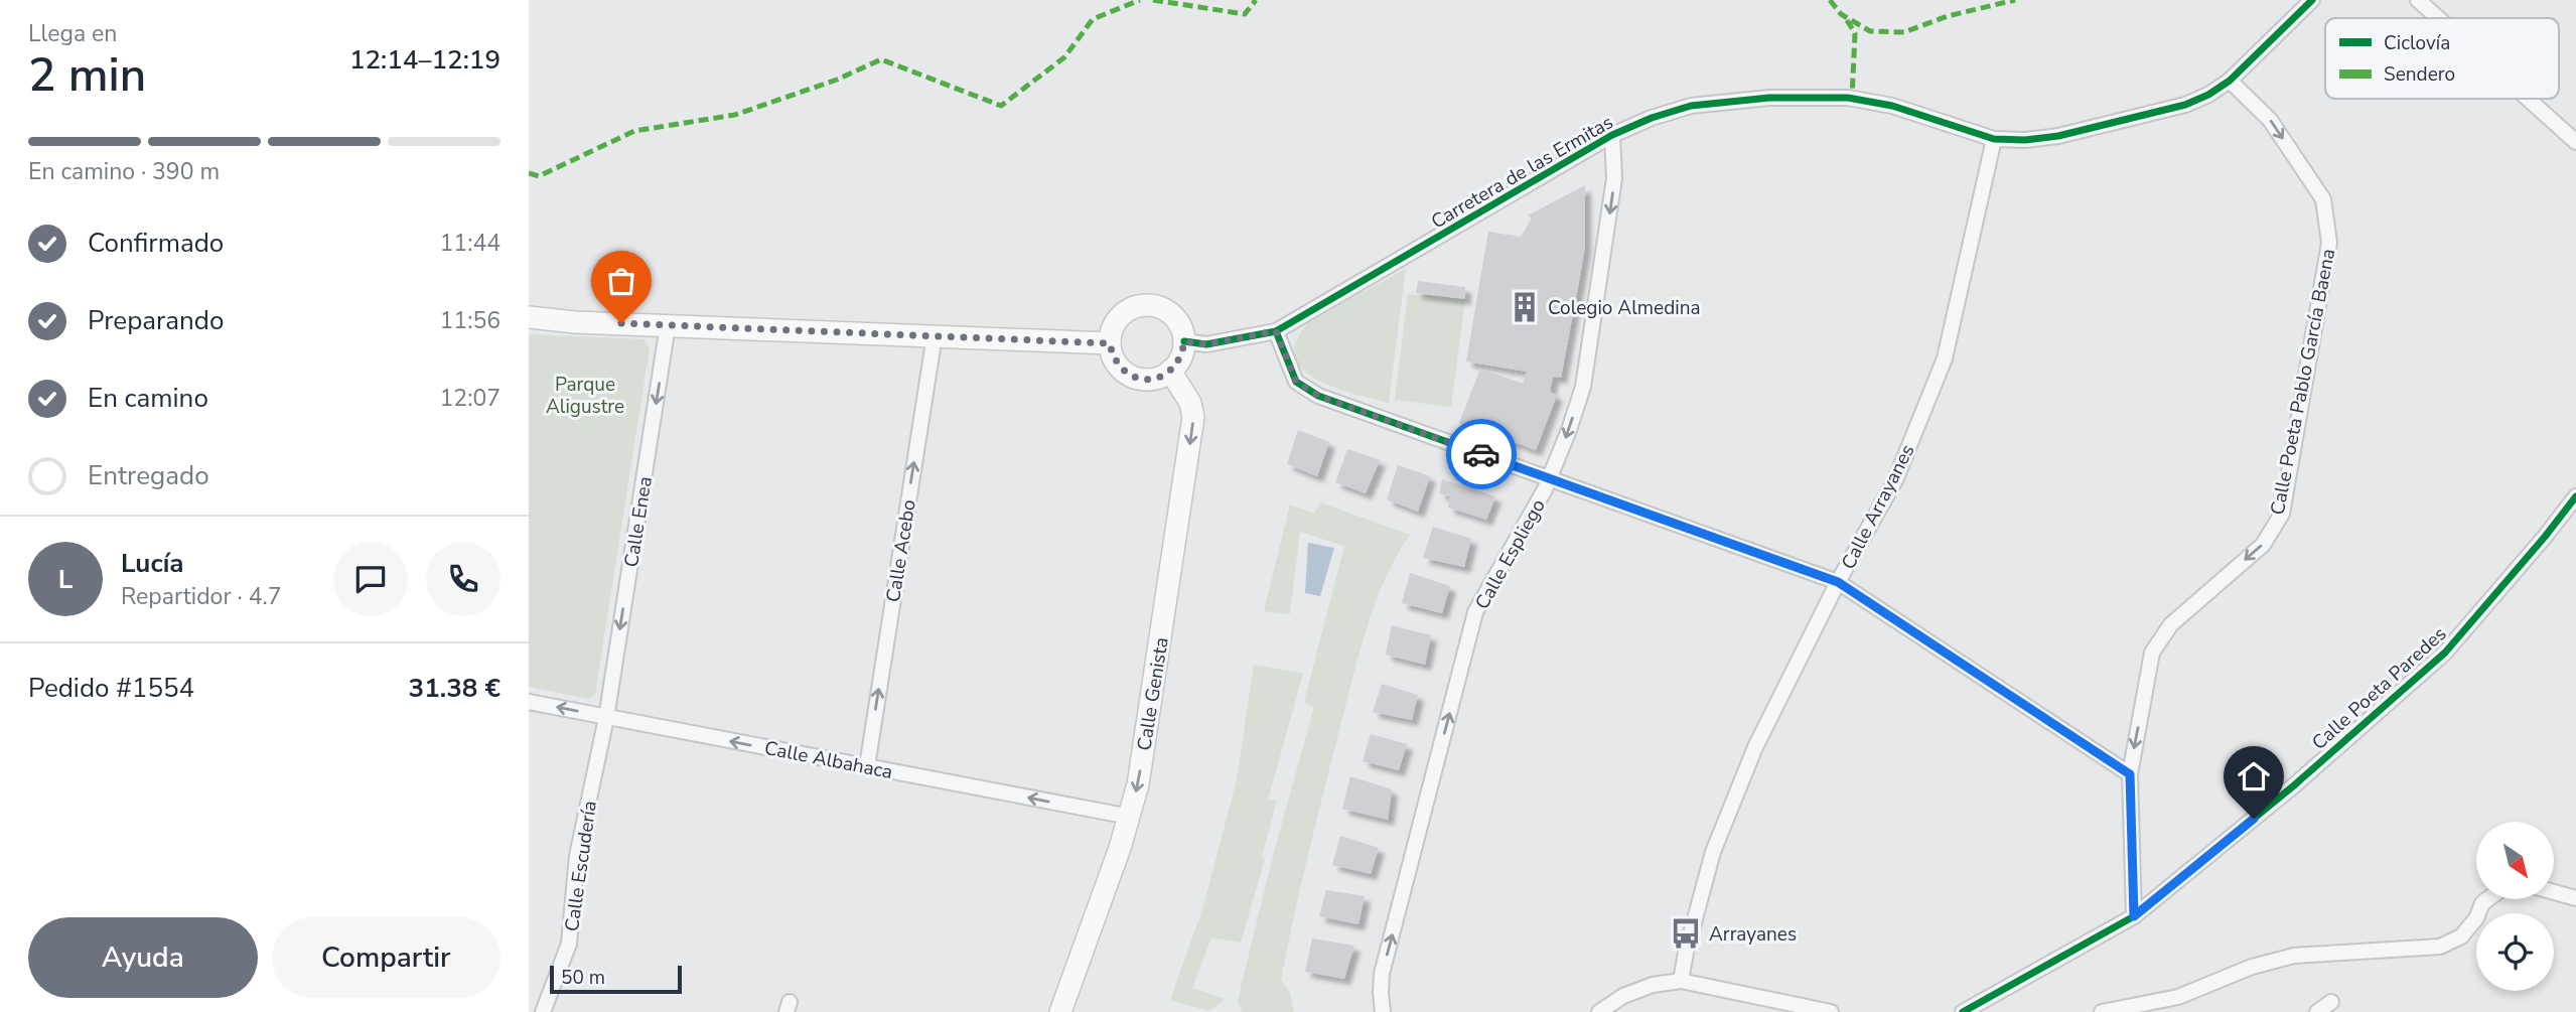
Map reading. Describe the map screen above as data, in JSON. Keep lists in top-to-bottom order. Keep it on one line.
{"streets":{"street":["Carretera de las Ermitas","Calle Poeta Pablo García Baena","Calle Arrayanes","Calle Enea","Calle Acebo","Calle Espliego","Calle Poeta Paredes","Calle Genista","Calle Albahaca","Calle Escudería"]},"crossings":[["Carretera de las Ermitas","Calle Poeta Pablo García Baena"],["Carretera de las Ermitas","Calle Arrayanes"],["Carretera de las Ermitas","Calle Espliego"],["Carretera de las Ermitas","Calle Genista"],["Calle Poeta Pablo García Baena","Calle Poeta Paredes"],["Calle Enea","Calle Albahaca"],["Calle Enea","Calle Escudería"],["Calle Acebo","Calle Albahaca"],["Calle Genista","Calle Albahaca"],["Calle Albahaca","Calle Escudería"]],"one_way":["Calle Poeta Pablo García Baena","Calle Enea","Calle Acebo","Calle Genista","Calle Albahaca"],"parks":["Parque Aligustre"],"places":{"building":["Colegio Almedina"],"bus stop":["Arrayanes"]},"legend":["Ciclovía","Sendero"],"scale_bar":"50 m","north":"bottom right","page":{"heading":["2 min","Llega en","12:14–12:19"],"panel":["Lucía","Repartidor · 4.7","Pedido #1554","31.38 €"],"bar":"En camino · 390 m","list":[["Confirmado","11:44"],["Preparando","11:56"],["En camino","12:07"],"Entregado"],"round":"L","buttons":["Ayuda","Compartir"],"scale":"50 m"}}
